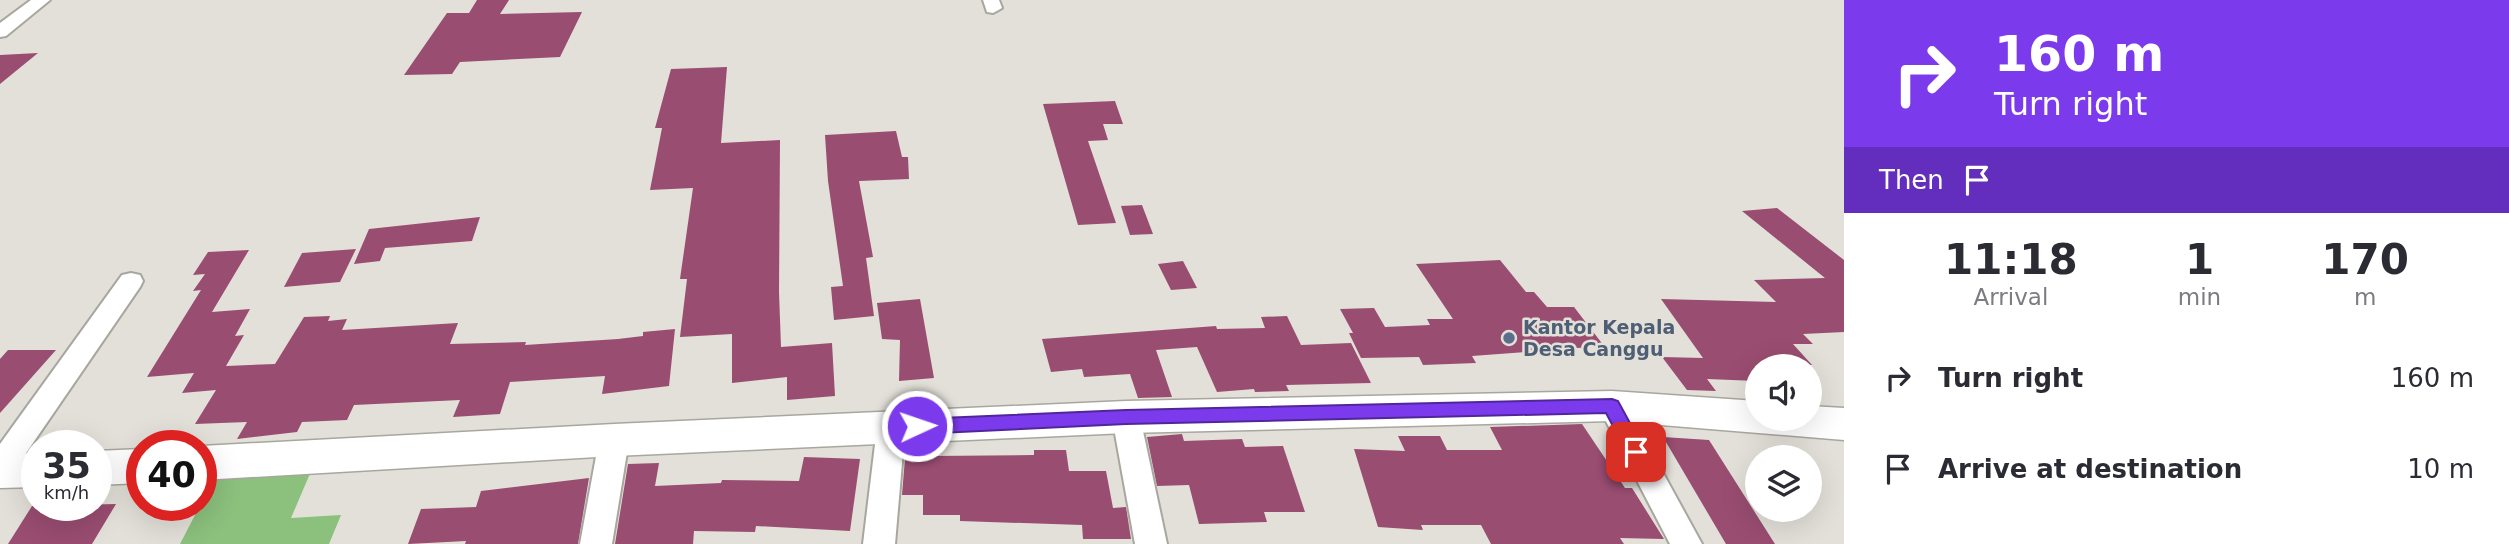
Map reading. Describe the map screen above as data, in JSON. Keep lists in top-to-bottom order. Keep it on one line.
{"places":["Kantor Kepala Desa Canggu"],"page":{"turn":["160 m","Turn right"],"then":"Then","eta":["11:18","Arrival","1","min","170","m"],"list":[{"name":"Turn right","value":"160 m"},{"name":"Arrive at destination","value":"10 m"}],"speed":"35 km/h","limit":"40"}}
